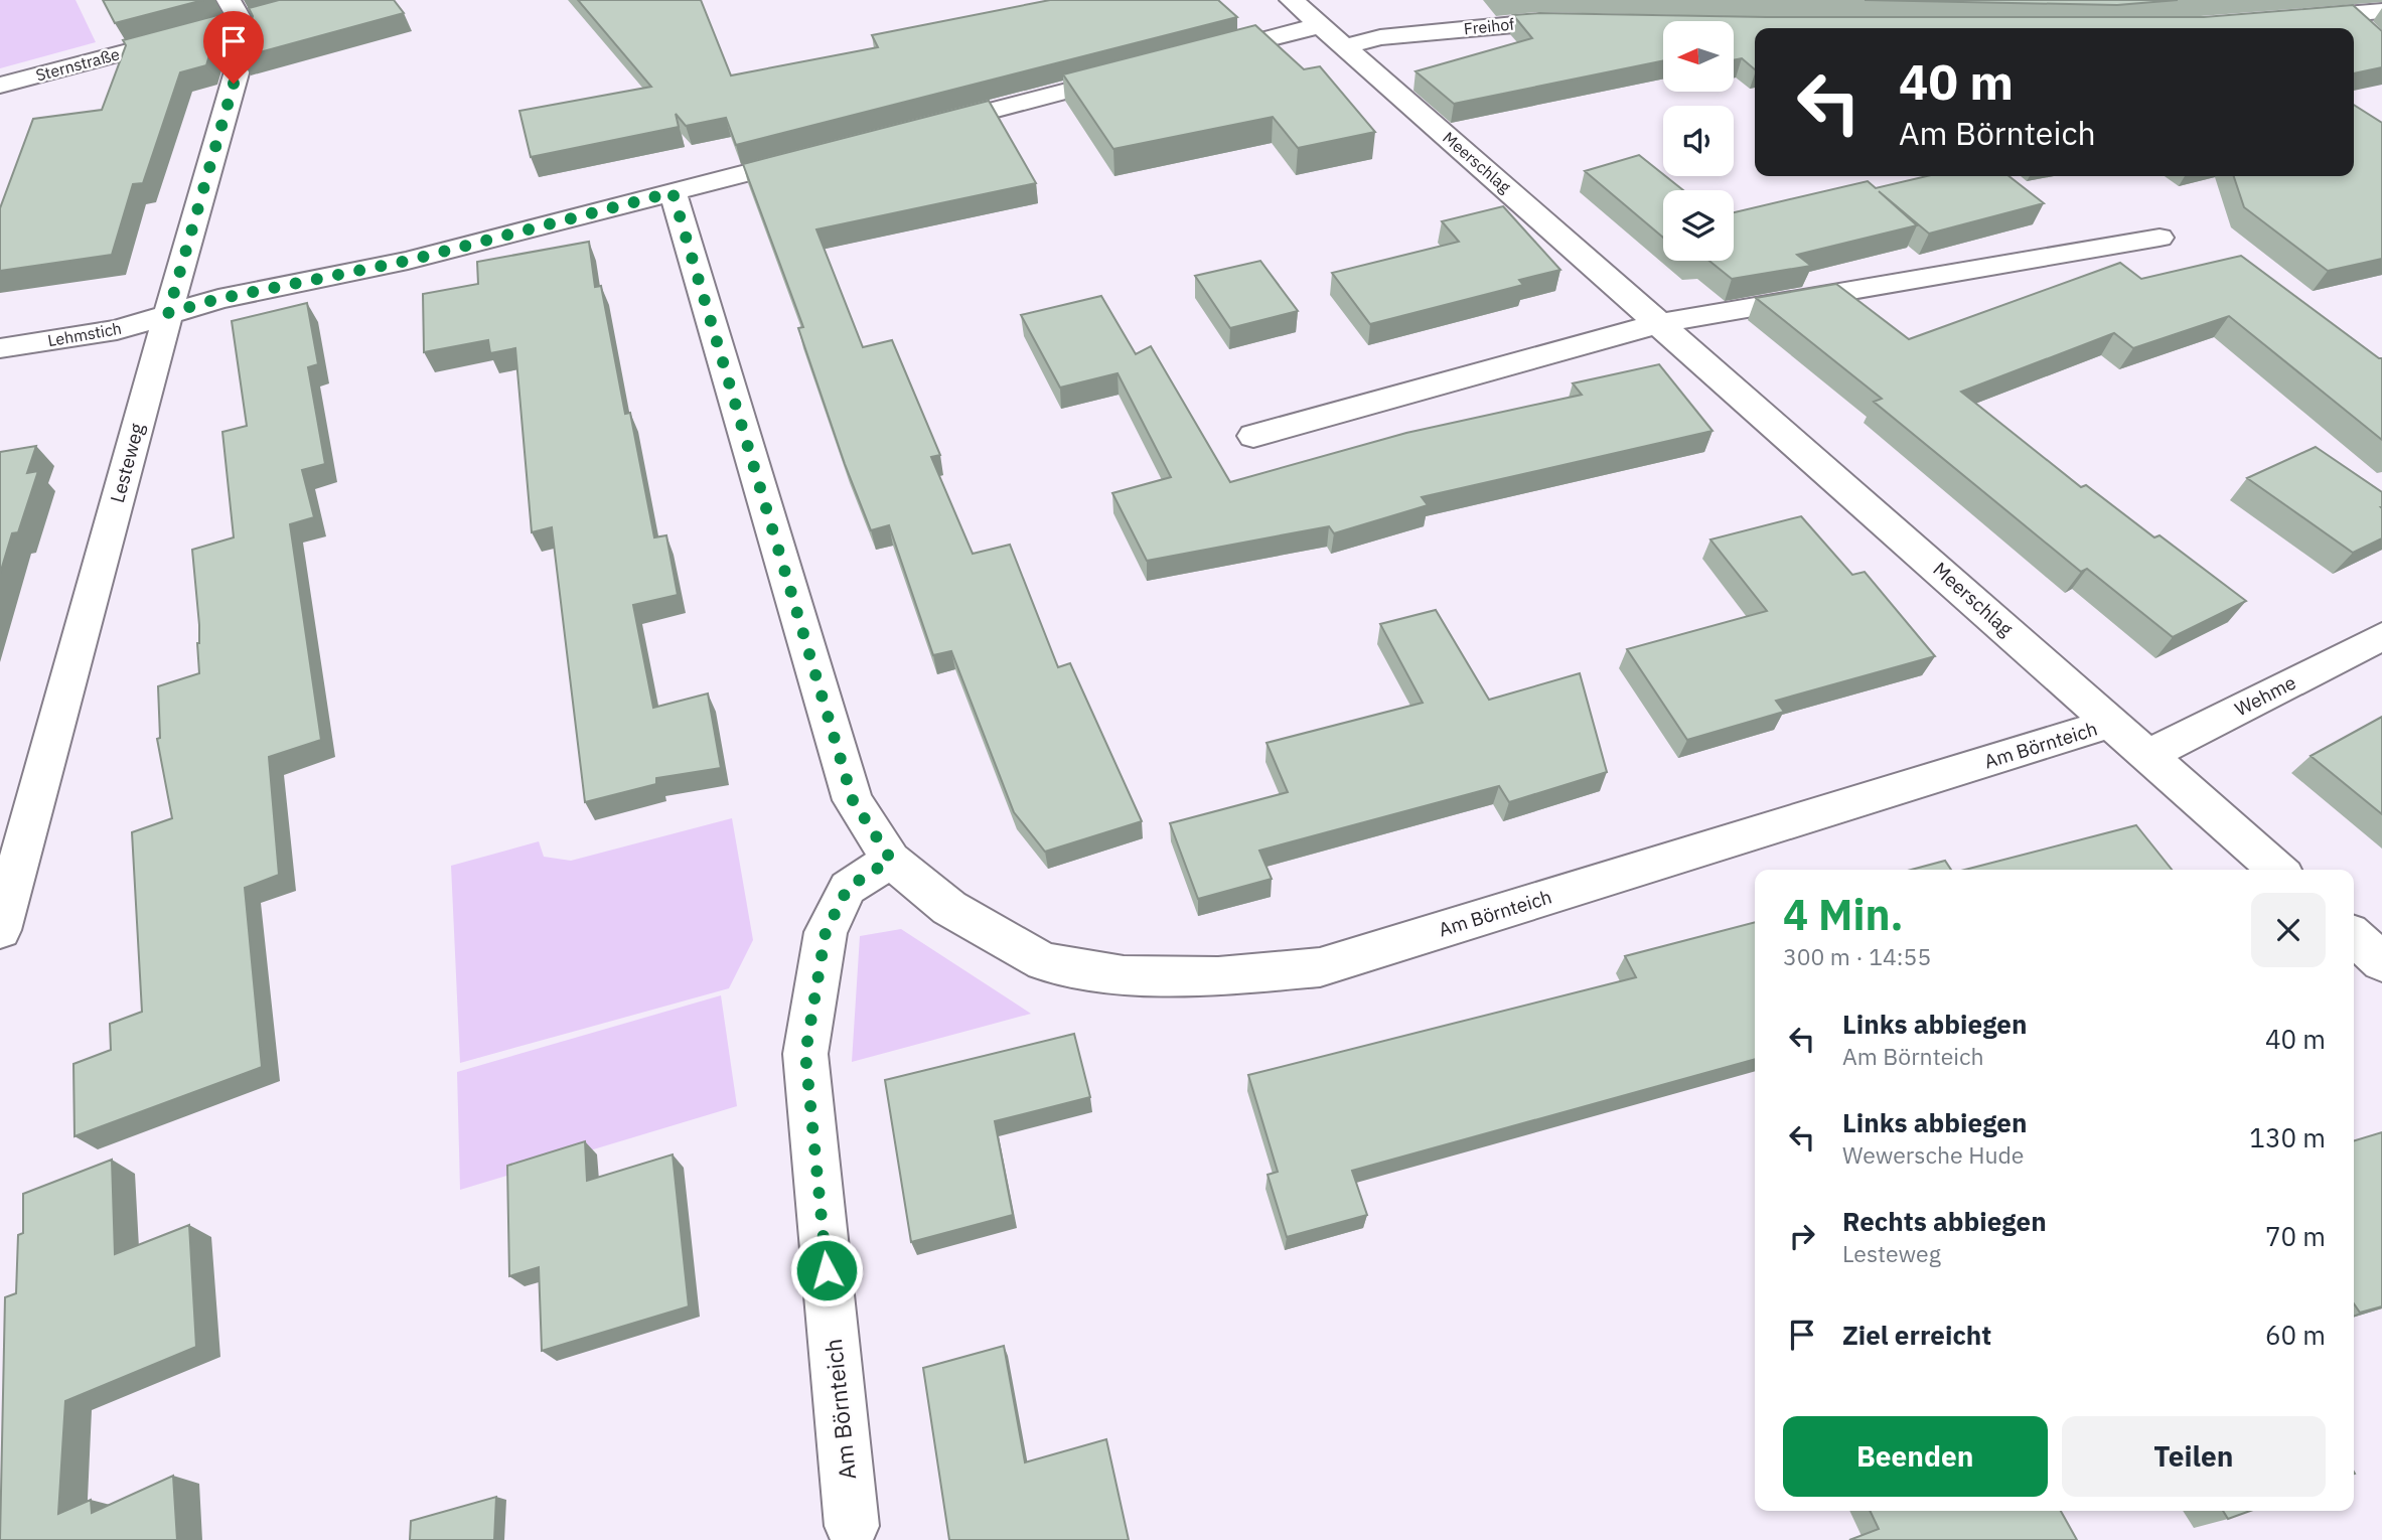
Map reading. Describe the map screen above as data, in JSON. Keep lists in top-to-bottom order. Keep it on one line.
{"streets":{"street":["Freihof","Sternstraße","Meerschlag","Lehmstich","Lesteweg","Wehme","Am Börnteich"]},"crossings":[["Freihof","Meerschlag"],["Sternstraße","Lesteweg"],["Meerschlag","Wehme"],["Meerschlag","Am Börnteich"],["Lehmstich","Lesteweg"],["Lehmstich","Am Börnteich"]],"north":"left","page":{"turn":["40 m","Am Börnteich"],"heading":["4 Min.","300 m · 14:55"],"list":[{"name":"Links abbiegen","note":"Am Börnteich","value":"40 m"},{"name":"Links abbiegen","note":"Wewersche Hude","value":"130 m"},{"name":"Rechts abbiegen","note":"Lesteweg","value":"70 m"},{"name":"Ziel erreicht","value":"60 m"}],"buttons":["Beenden","Teilen"]}}
